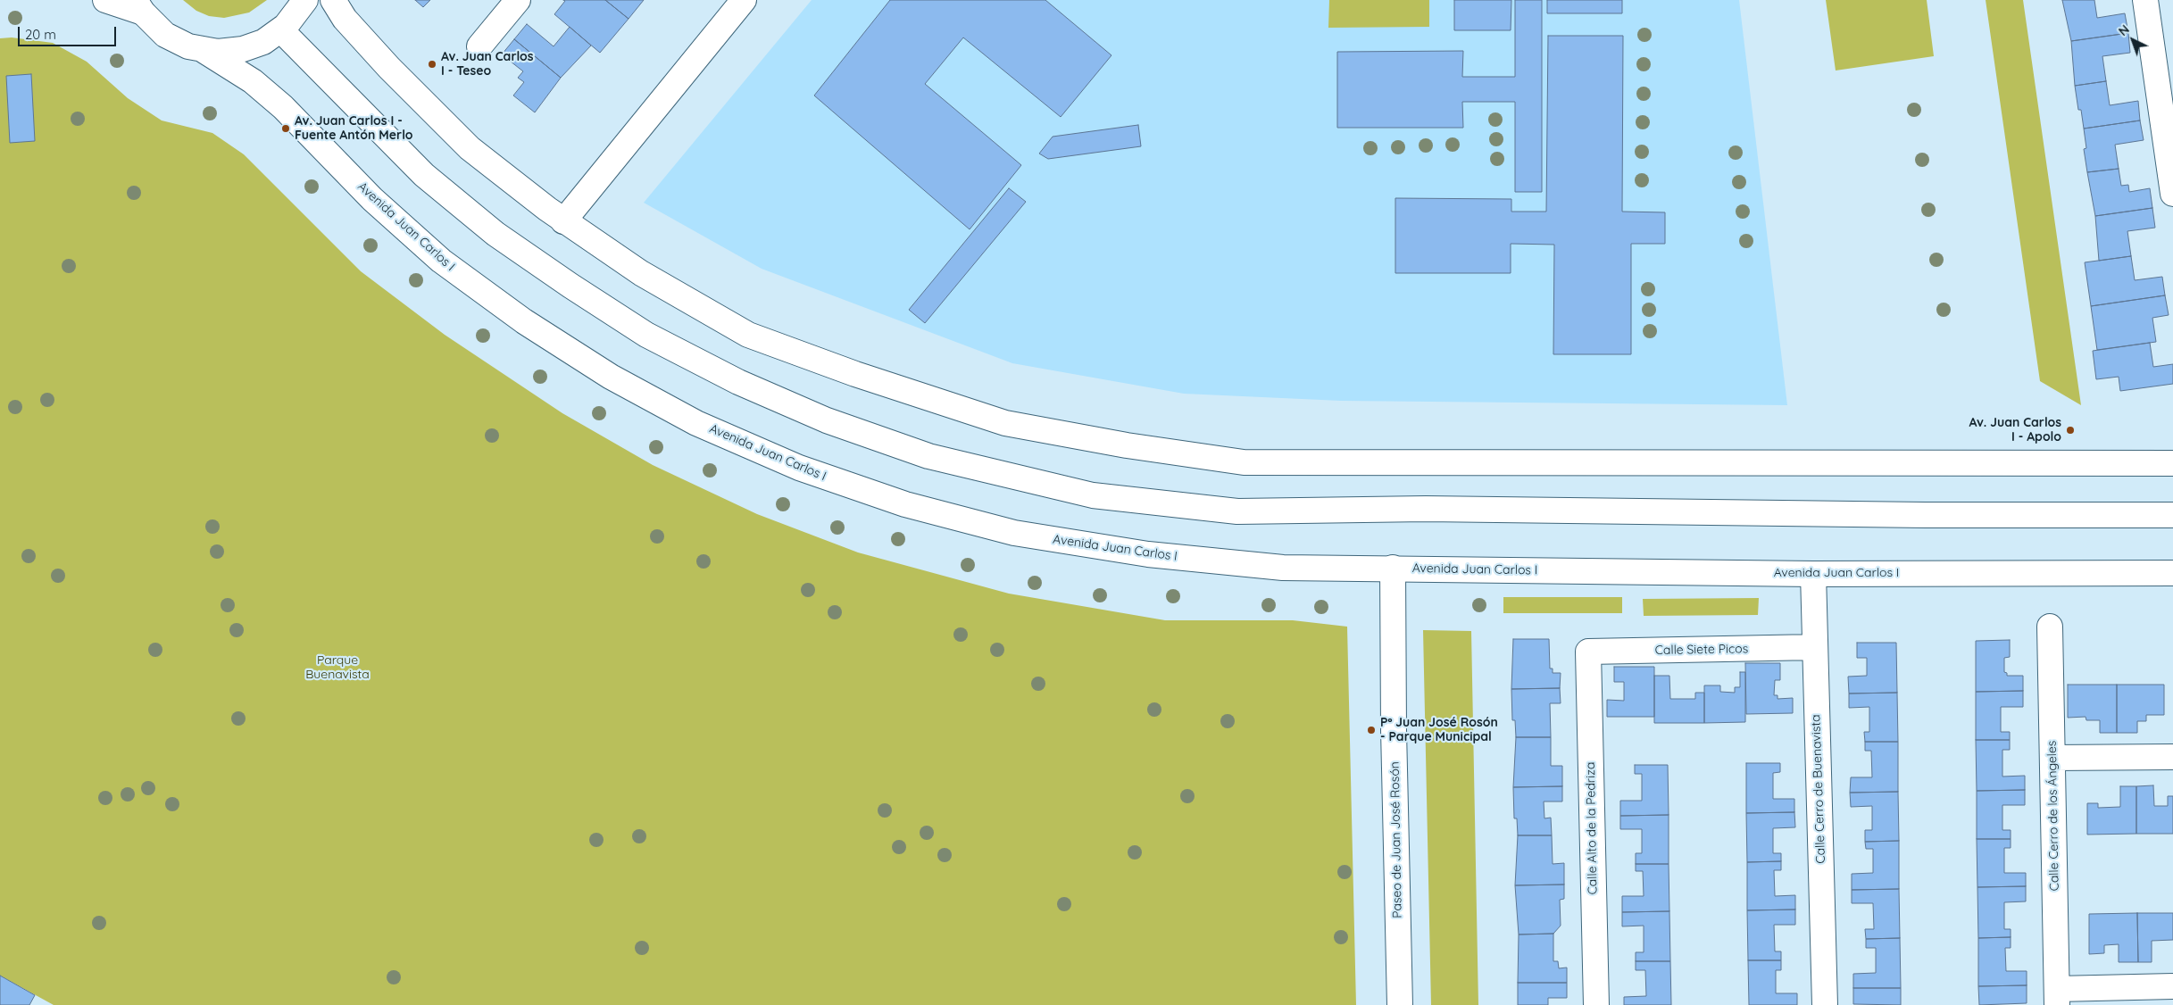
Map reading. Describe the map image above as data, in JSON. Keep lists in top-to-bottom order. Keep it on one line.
{"streets":{"main road":["Avenida Juan Carlos I","Calle Siete Picos","Calle Cerro de Buenavista","Calle Cerro de los Ángeles","Calle Alto de la Pedriza","Paseo de Juan José Rosón"]},"crossings":[["Avenida Juan Carlos I","Calle Cerro de Buenavista"],["Avenida Juan Carlos I","Paseo de Juan José Rosón"],["Calle Siete Picos","Calle Cerro de Buenavista"],["Calle Siete Picos","Calle Alto de la Pedriza"]],"parks":["Parque Buenavista"],"places":["Av. Juan Carlos I - Teseo","Av. Juan Carlos I - Fuente Antón Merlo","Av. Juan Carlos I - Apolo","Pº Juan José Rosón - Parque Municipal"],"scale_bar":"20 m","north":"top left"}
